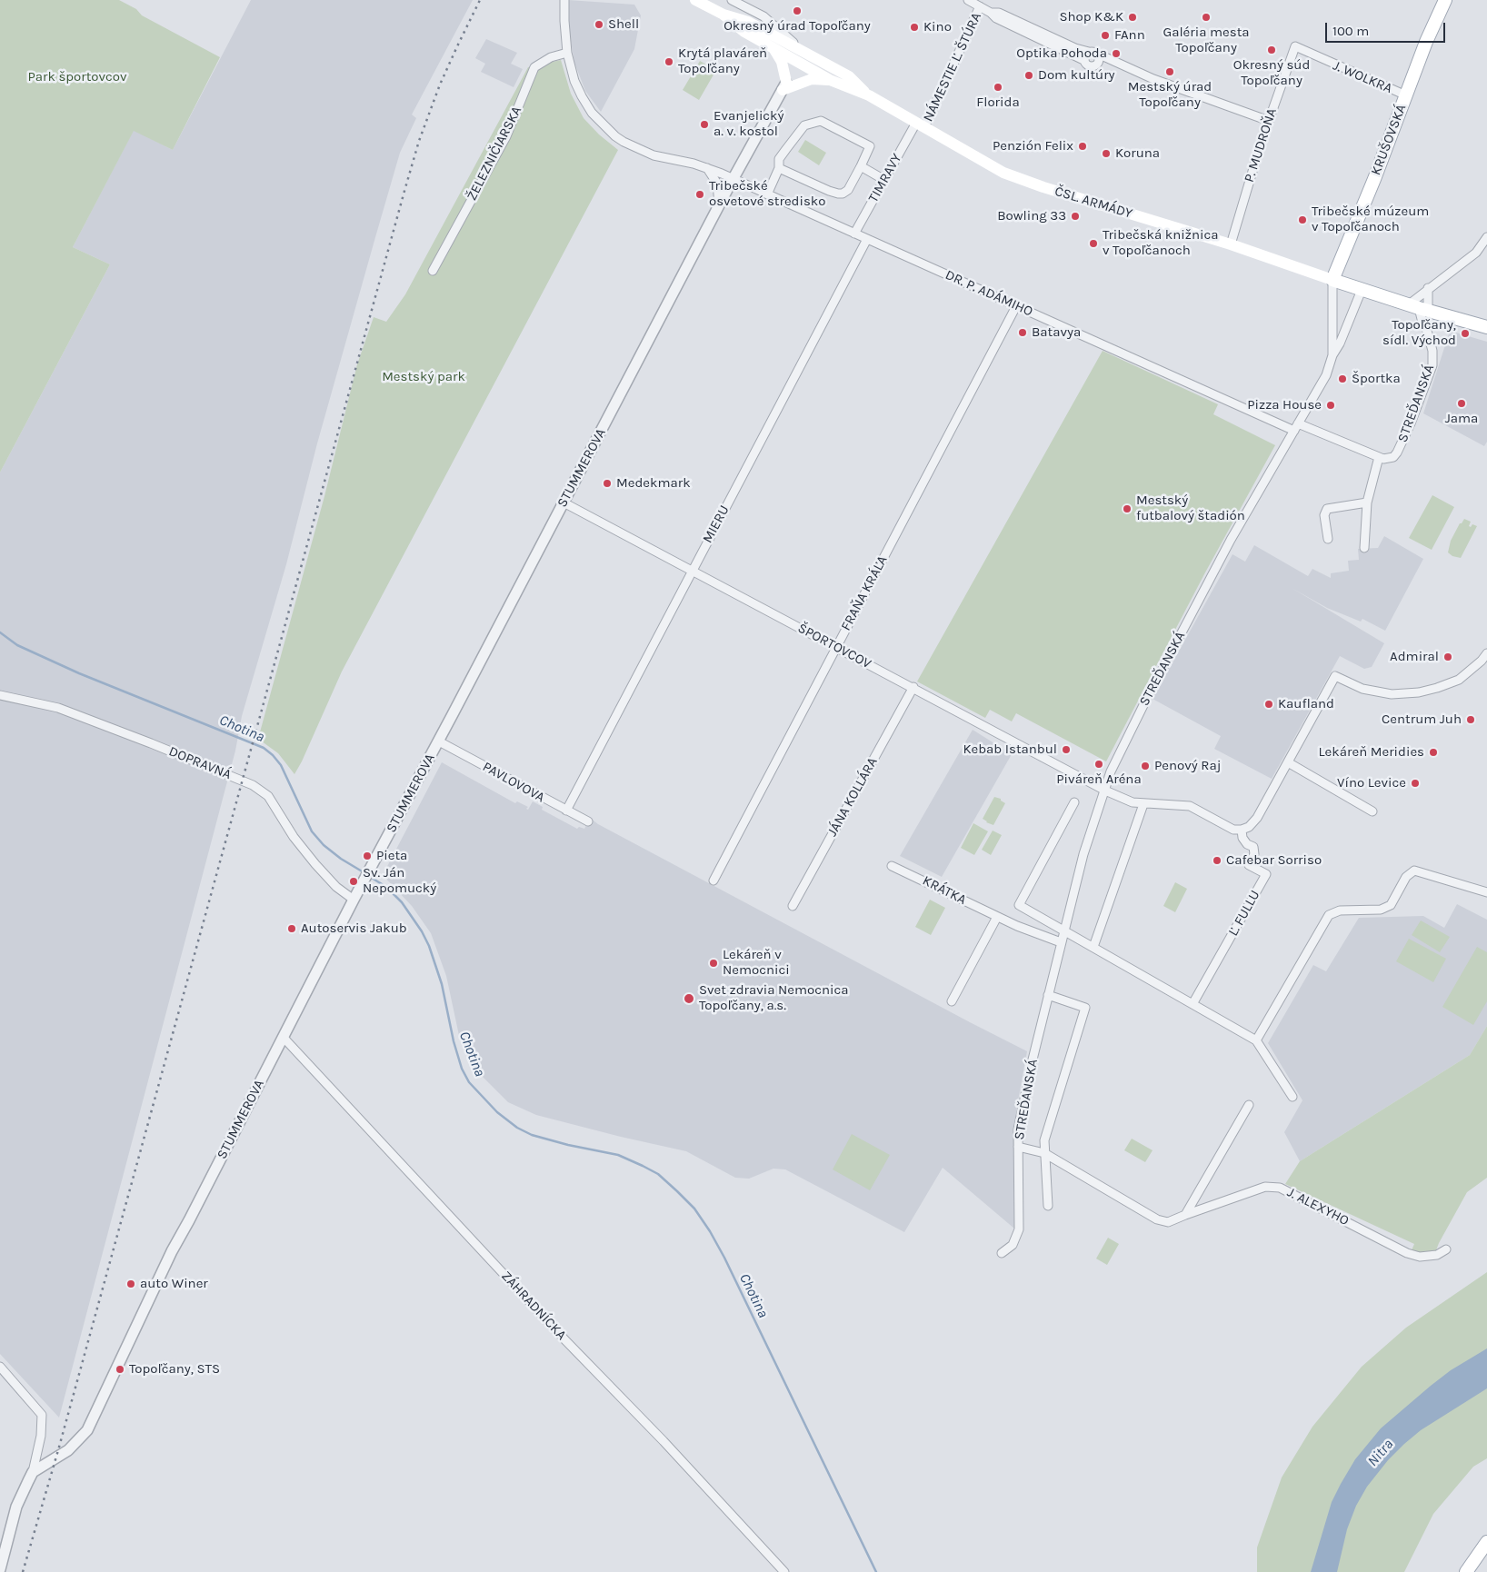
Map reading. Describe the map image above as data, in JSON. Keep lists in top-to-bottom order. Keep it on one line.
{"streets":{"main road":["KRUŠOVSKÁ","ČSL. ARMÁDY"],"street":["NÁMESTIE Ľ. ŠTÚRA","J. WOLKRA","P. MUDROŇA","ŽELEZNIČIARSKA","TIMRAVY","DR. P. ADÁMIHO","STREĎANSKÁ","STUMMEROVA","MIERU","FRAŇA KRÁĽA","ŠPORTOVCOV","DOPRAVNÁ","PAVLOVOVA","JÁNA KOLLÁRA","KRÁTKA","Ľ. FULLU","J. ALEXYHO","ZÁHRADNÍCKA"]},"crossings":[["NÁMESTIE Ľ. ŠTÚRA","TIMRAVY"],["NÁMESTIE Ľ. ŠTÚRA","ČSL. ARMÁDY"],["J. WOLKRA","KRUŠOVSKÁ"],["J. WOLKRA","P. MUDROŇA"],["KRUŠOVSKÁ","ČSL. ARMÁDY"],["KRUŠOVSKÁ","STREĎANSKÁ"],["P. MUDROŇA","ČSL. ARMÁDY"],["ŽELEZNIČIARSKA","DR. P. ADÁMIHO"],["TIMRAVY","ČSL. ARMÁDY"],["TIMRAVY","DR. P. ADÁMIHO"],["ČSL. ARMÁDY","STREĎANSKÁ"],["DR. P. ADÁMIHO","STREĎANSKÁ"],["DR. P. ADÁMIHO","STUMMEROVA"],["DR. P. ADÁMIHO","MIERU"],["DR. P. ADÁMIHO","FRAŇA KRÁĽA"],["STREĎANSKÁ","ŠPORTOVCOV"],["STREĎANSKÁ","KRÁTKA"],["STREĎANSKÁ","J. ALEXYHO"],["STUMMEROVA","ŠPORTOVCOV"],["STUMMEROVA","DOPRAVNÁ"],["STUMMEROVA","PAVLOVOVA"],["STUMMEROVA","ZÁHRADNÍCKA"],["MIERU","ŠPORTOVCOV"],["MIERU","PAVLOVOVA"],["FRAŇA KRÁĽA","ŠPORTOVCOV"],["ŠPORTOVCOV","JÁNA KOLLÁRA"],["ŠPORTOVCOV","Ľ. FULLU"]],"water":["Chotina","Nitra"],"parks":["Park športovcov","Mestský park"],"places":["Okresný úrad Topoľčany","Shop K&K","Galéria mesta Topoľčany","Shell","Kino","FAnn","Okresný súd Topoľčany","Optika Pohoda","Krytá plaváreň Topoľčany","Mestský úrad Topoľčany","Dom kultúry","Florida","Evanjelický a. v. kostol","Penzión Felix","Koruna","Tribečské osvetové stredisko","Bowling 33","Tribečské múzeum v Topoľčanoch","Tribečská knižnica v Topoľčanoch","Batavya","Topoľčany, sídl. Východ","Športka","Jama","Pizza House","Medekmark","Mestský futbalový štadión","Admiral","Kaufland","Centrum Juh","Kebab Istanbul","Lekáreň Meridies","Piváreň Aréna","Penový Raj","Víno Levice","Pieta","Cafebar Sorriso","Sv. Ján Nepomucký","Autoservis Jakub","Lekáreň v Nemocnici","Svet zdravia Nemocnica Topoľčany, a.s.","auto Winer","Topoľčany, STS"],"scale_bar":"100 m"}
